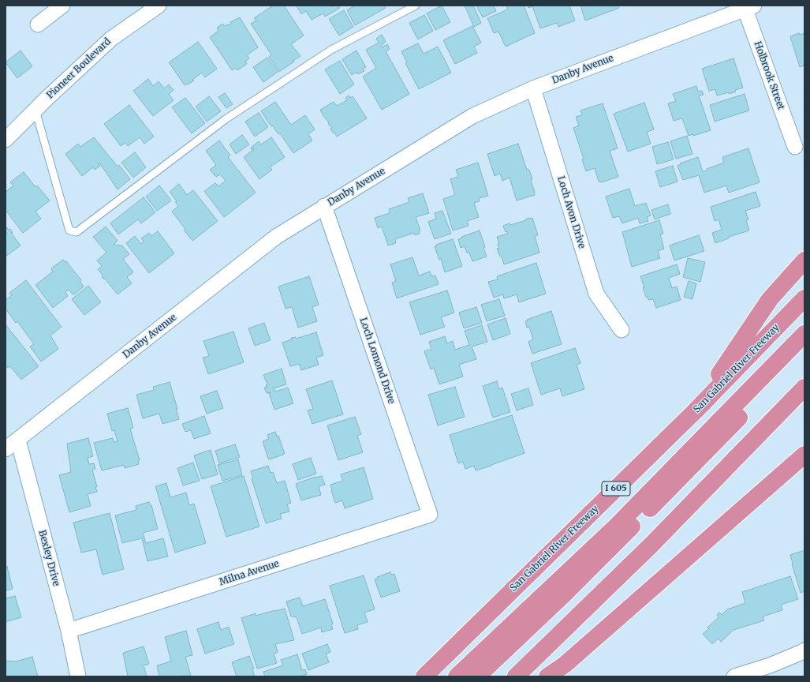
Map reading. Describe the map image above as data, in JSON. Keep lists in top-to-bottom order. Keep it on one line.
{"streets":{"highway":["San Gabriel River Freeway","I 605"],"street":["Pioneer Boulevard","Danby Avenue","Holbrook Street","Loch Avon Drive","Loch Lomond Drive","Bexley Drive","Milna Avenue"]},"crossings":[["Danby Avenue","Holbrook Street"],["Danby Avenue","Loch Avon Drive"],["Danby Avenue","Loch Lomond Drive"],["Danby Avenue","Bexley Drive"],["Loch Lomond Drive","Milna Avenue"],["Bexley Drive","Milna Avenue"]]}
